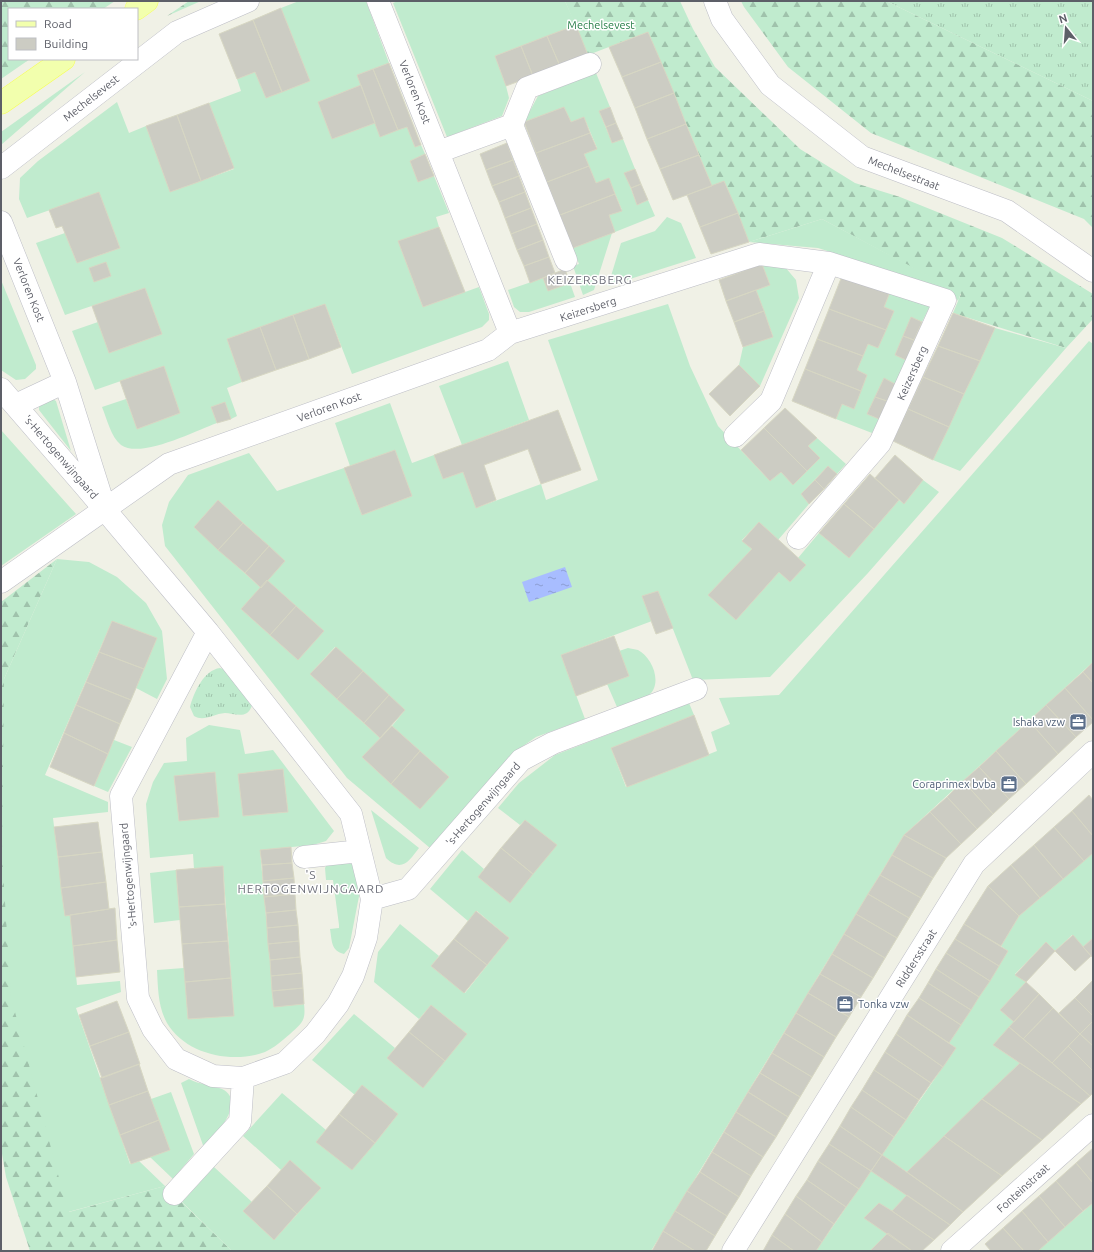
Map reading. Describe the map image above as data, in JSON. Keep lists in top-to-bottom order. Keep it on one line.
{"streets":{"street":["Verloren Kost","Mechelsevest","Mechelsestraat","Keizersberg","'s-Hertogenwijngaard","Riddersstraat","Fonteinstraat"]},"crossings":[["Verloren Kost","Keizersberg"],["Verloren Kost","'s-Hertogenwijngaard"]],"districts":["KEIZERSBERG","'S HERTOGENWIJNGAARD"],"parks":["Mechelsevest"],"places":{"office":["Ishaka vzw","Coraprimex bvba","Tonka vzw"]},"legend":["Road","Building"],"north":"top"}
